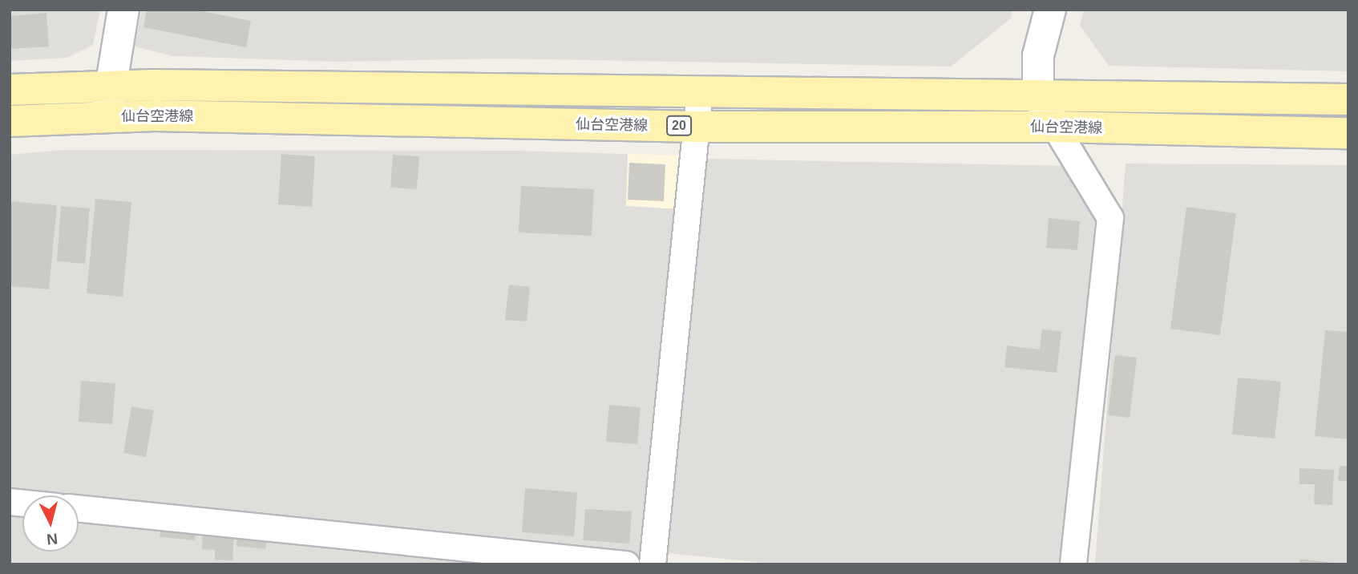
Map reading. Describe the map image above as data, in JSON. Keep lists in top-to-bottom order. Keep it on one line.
{"streets":{"main road":["仙台空港線","20"]},"north":"bottom"}
